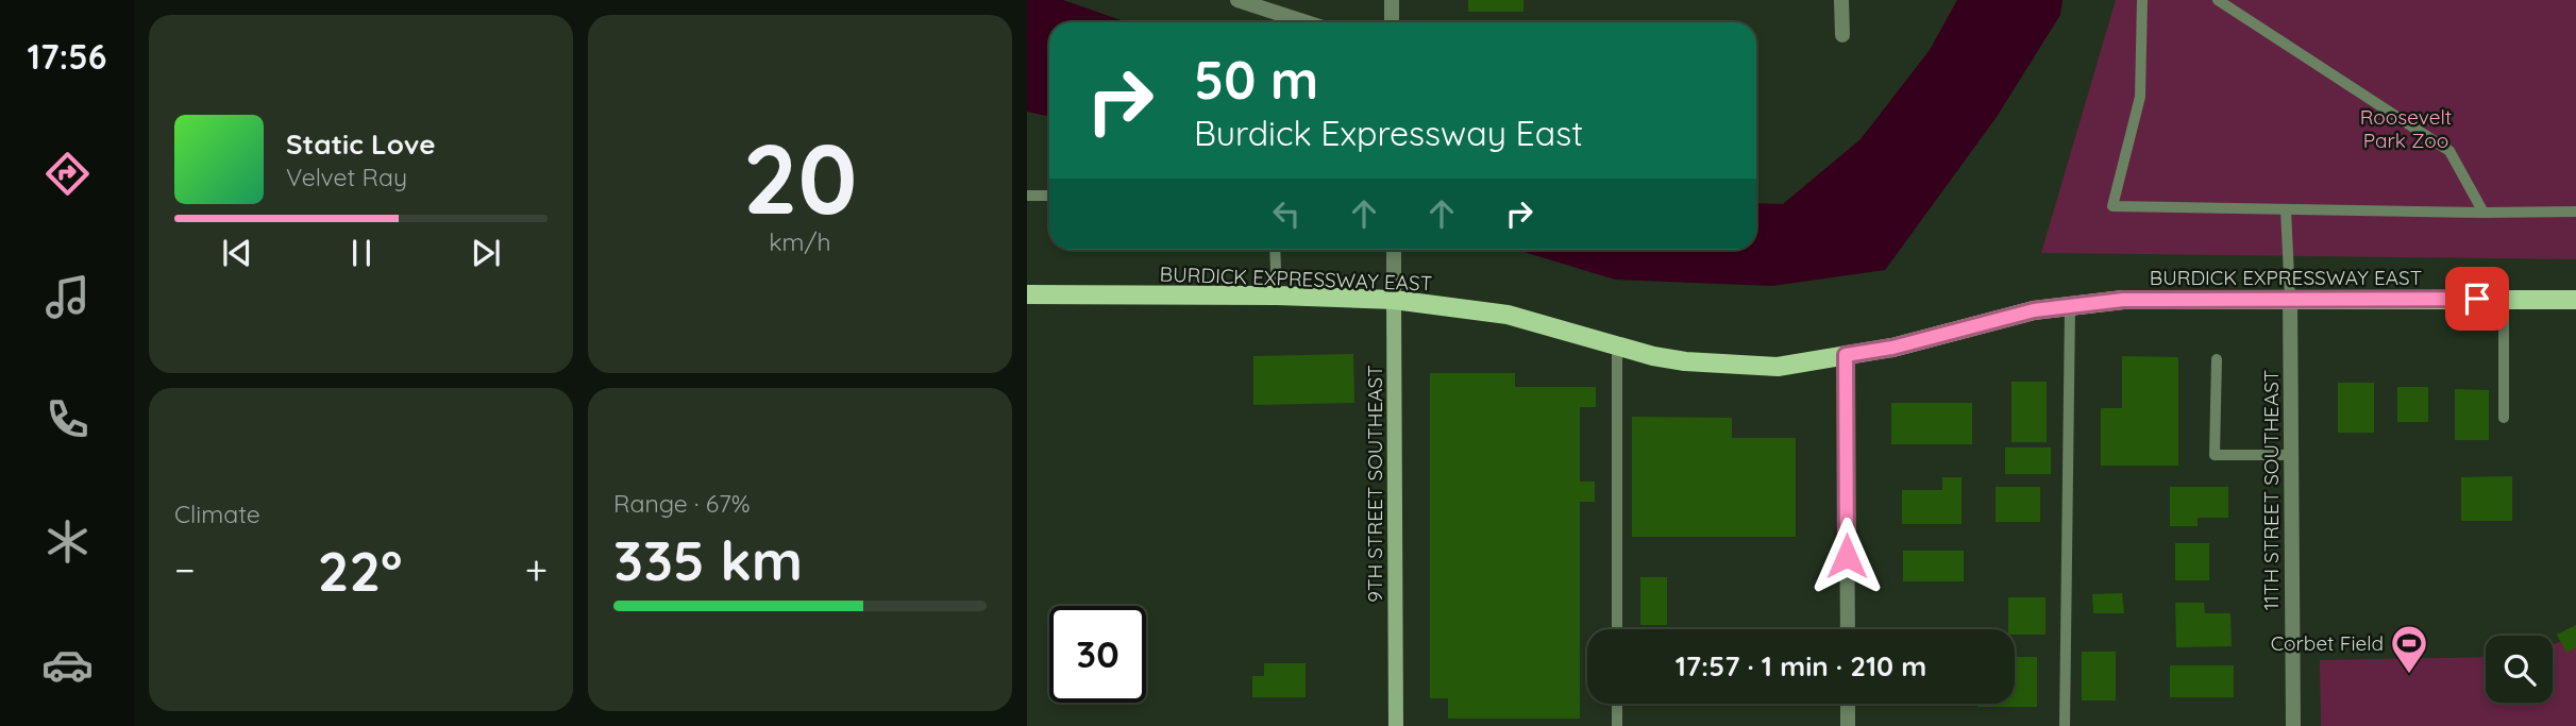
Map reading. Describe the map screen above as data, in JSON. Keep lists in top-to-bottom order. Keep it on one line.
{"streets":{"main road":["BURDICK EXPRESSWAY EAST"],"street":["9TH STREET SOUTHEAST","11TH STREET SOUTHEAST"]},"crossings":[["BURDICK EXPRESSWAY EAST","9TH STREET SOUTHEAST"],["BURDICK EXPRESSWAY EAST","11TH STREET SOUTHEAST"]],"parks":["Roosevelt Park Zoo"],"places":{"sports":["Corbet Field"]},"page":{"tabs":"17:56","tile":[["20","km/h"],"Climate",["Range · 67%","335 km"]],"turn":["50 m","Burdick Expressway East"],"song":["Static Love","Velvet Ray"],"heat":["−","22°","+"],"limit":"30","trip":"17:57 · 1 min · 210 m"}}
